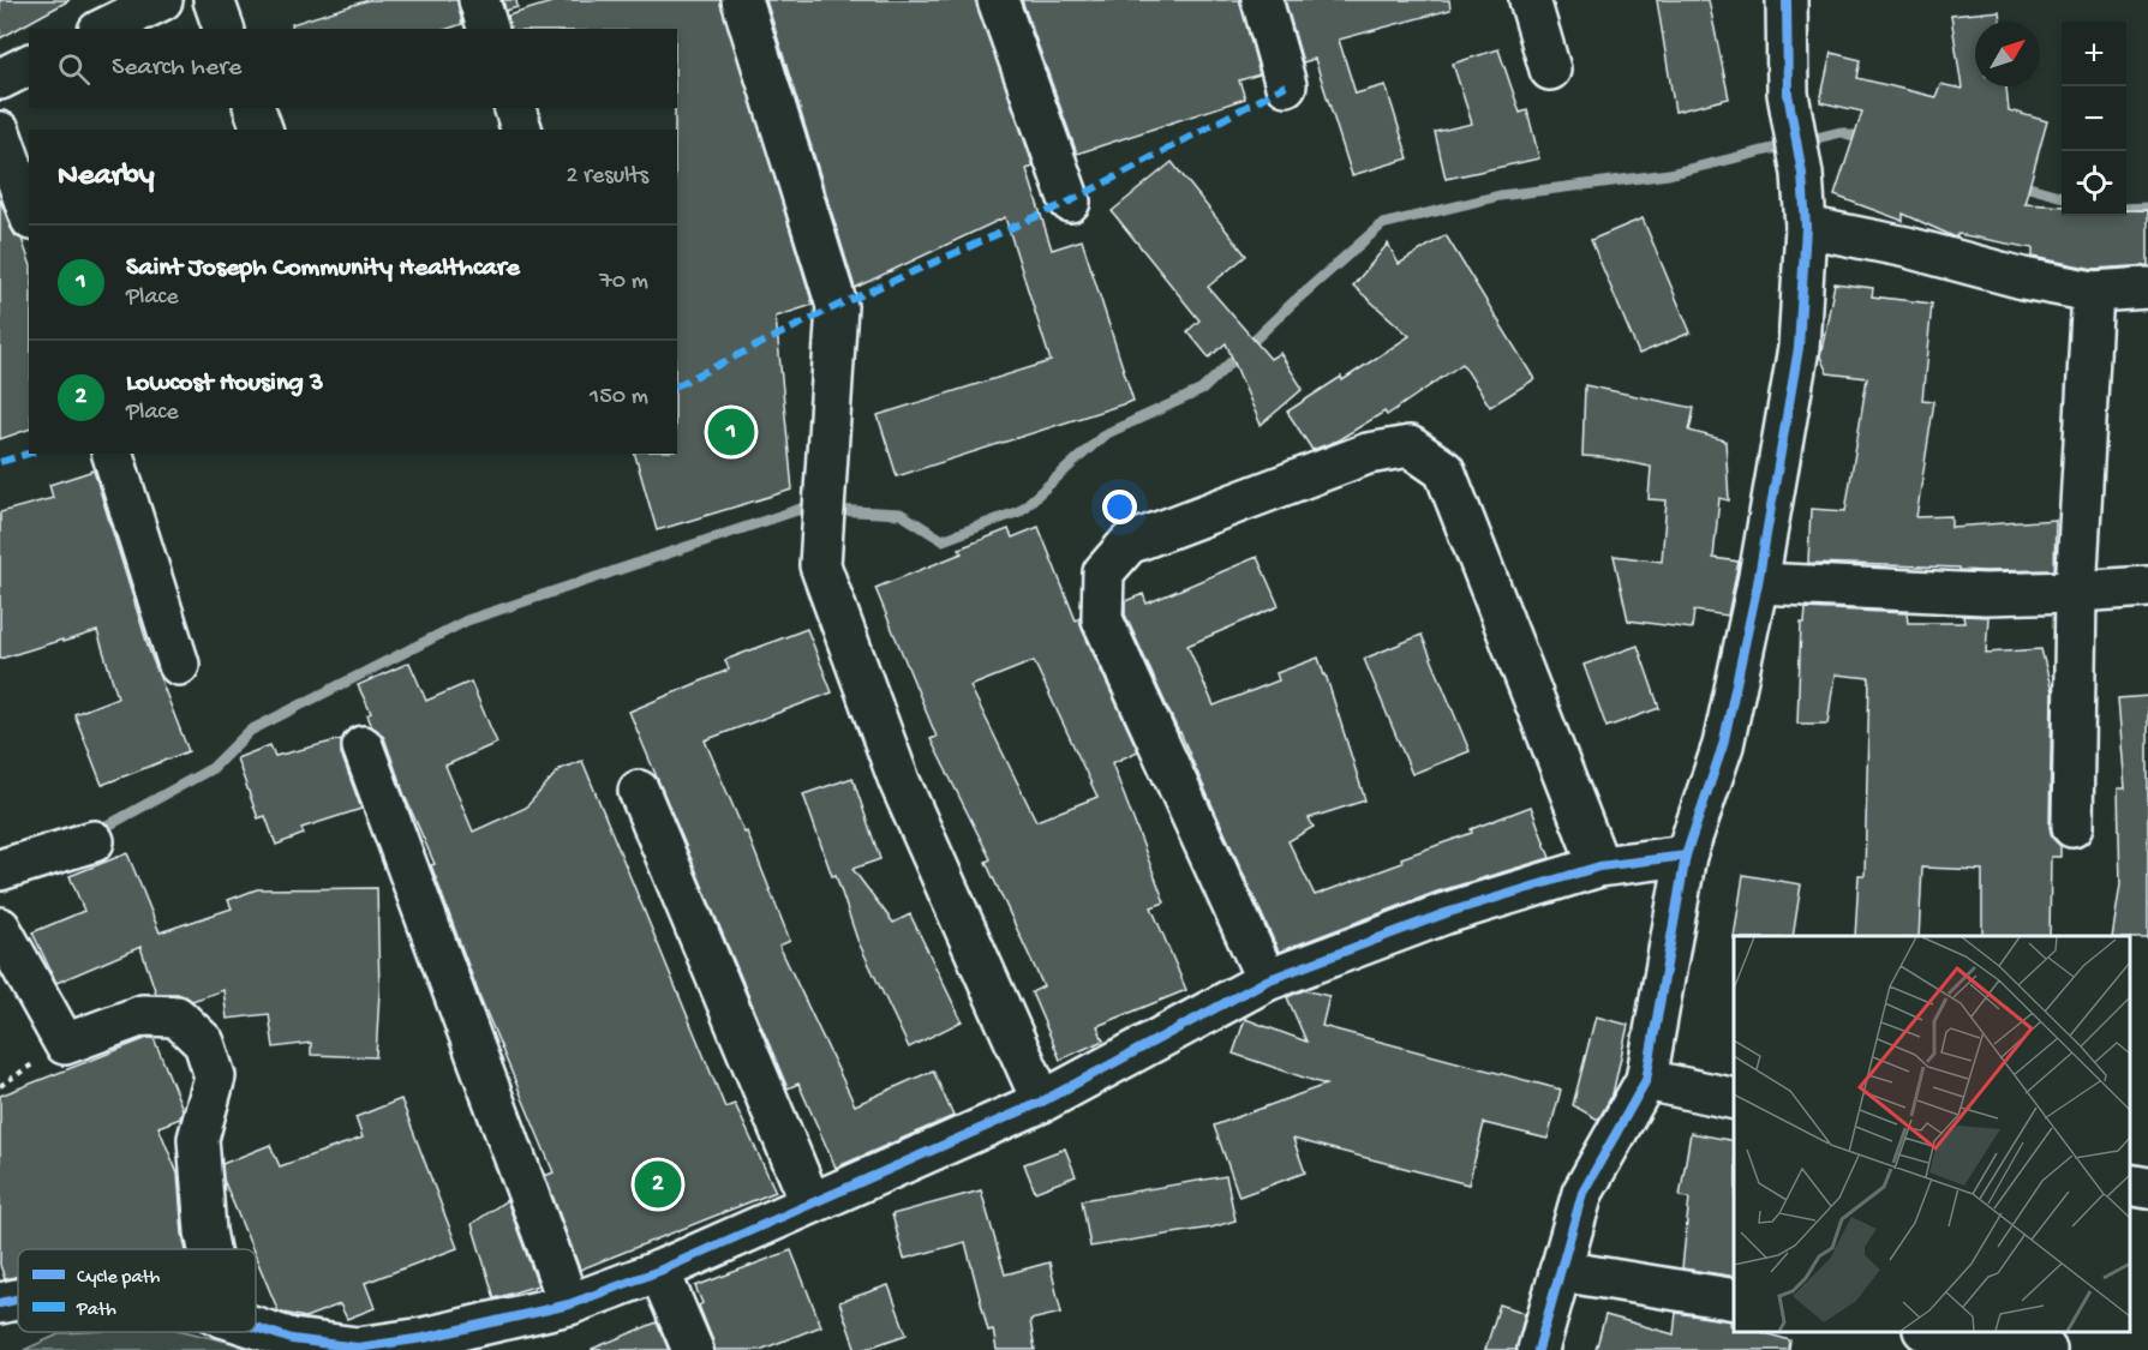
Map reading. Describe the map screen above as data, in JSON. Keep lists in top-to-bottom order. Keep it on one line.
{"legend":["Cycle path","Path"],"north":"top right","page":{"map_buttons":["+","−"],"search":"Search here","heading":["Nearby","2 results"],"list":[{"mark":"1","name":"Saint Joseph Community Healthcare","note":"Place","value":"70 m"},{"mark":"2","name":"Lowcost Housing 3","note":"Place","value":"150 m"}],"pins":["1","2"]}}
